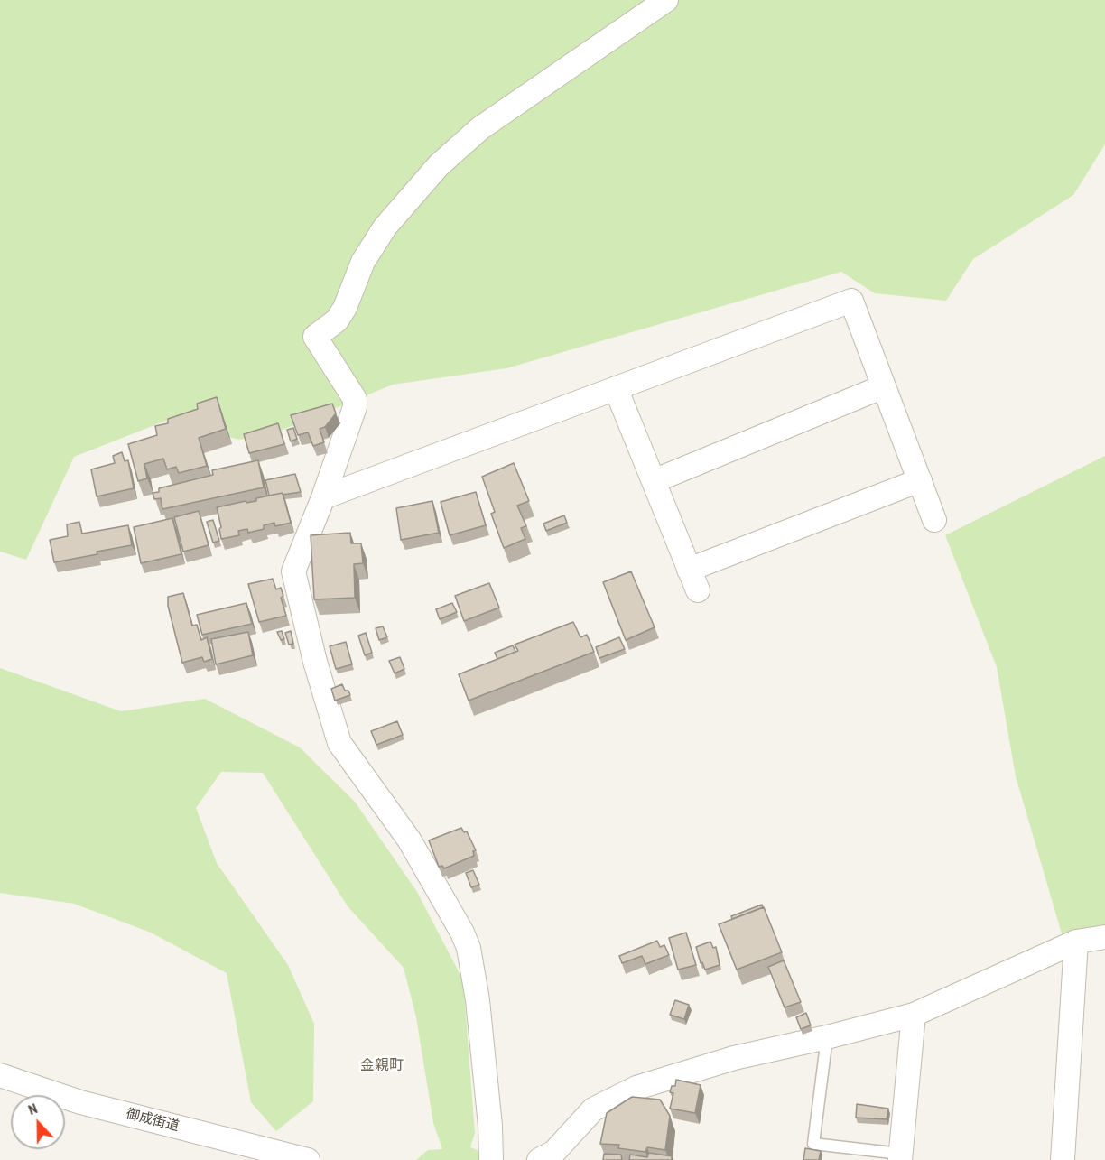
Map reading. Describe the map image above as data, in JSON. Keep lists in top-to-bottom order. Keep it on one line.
{"streets":{"street":["御成街道"]},"districts":["金親町"],"north":"top"}
